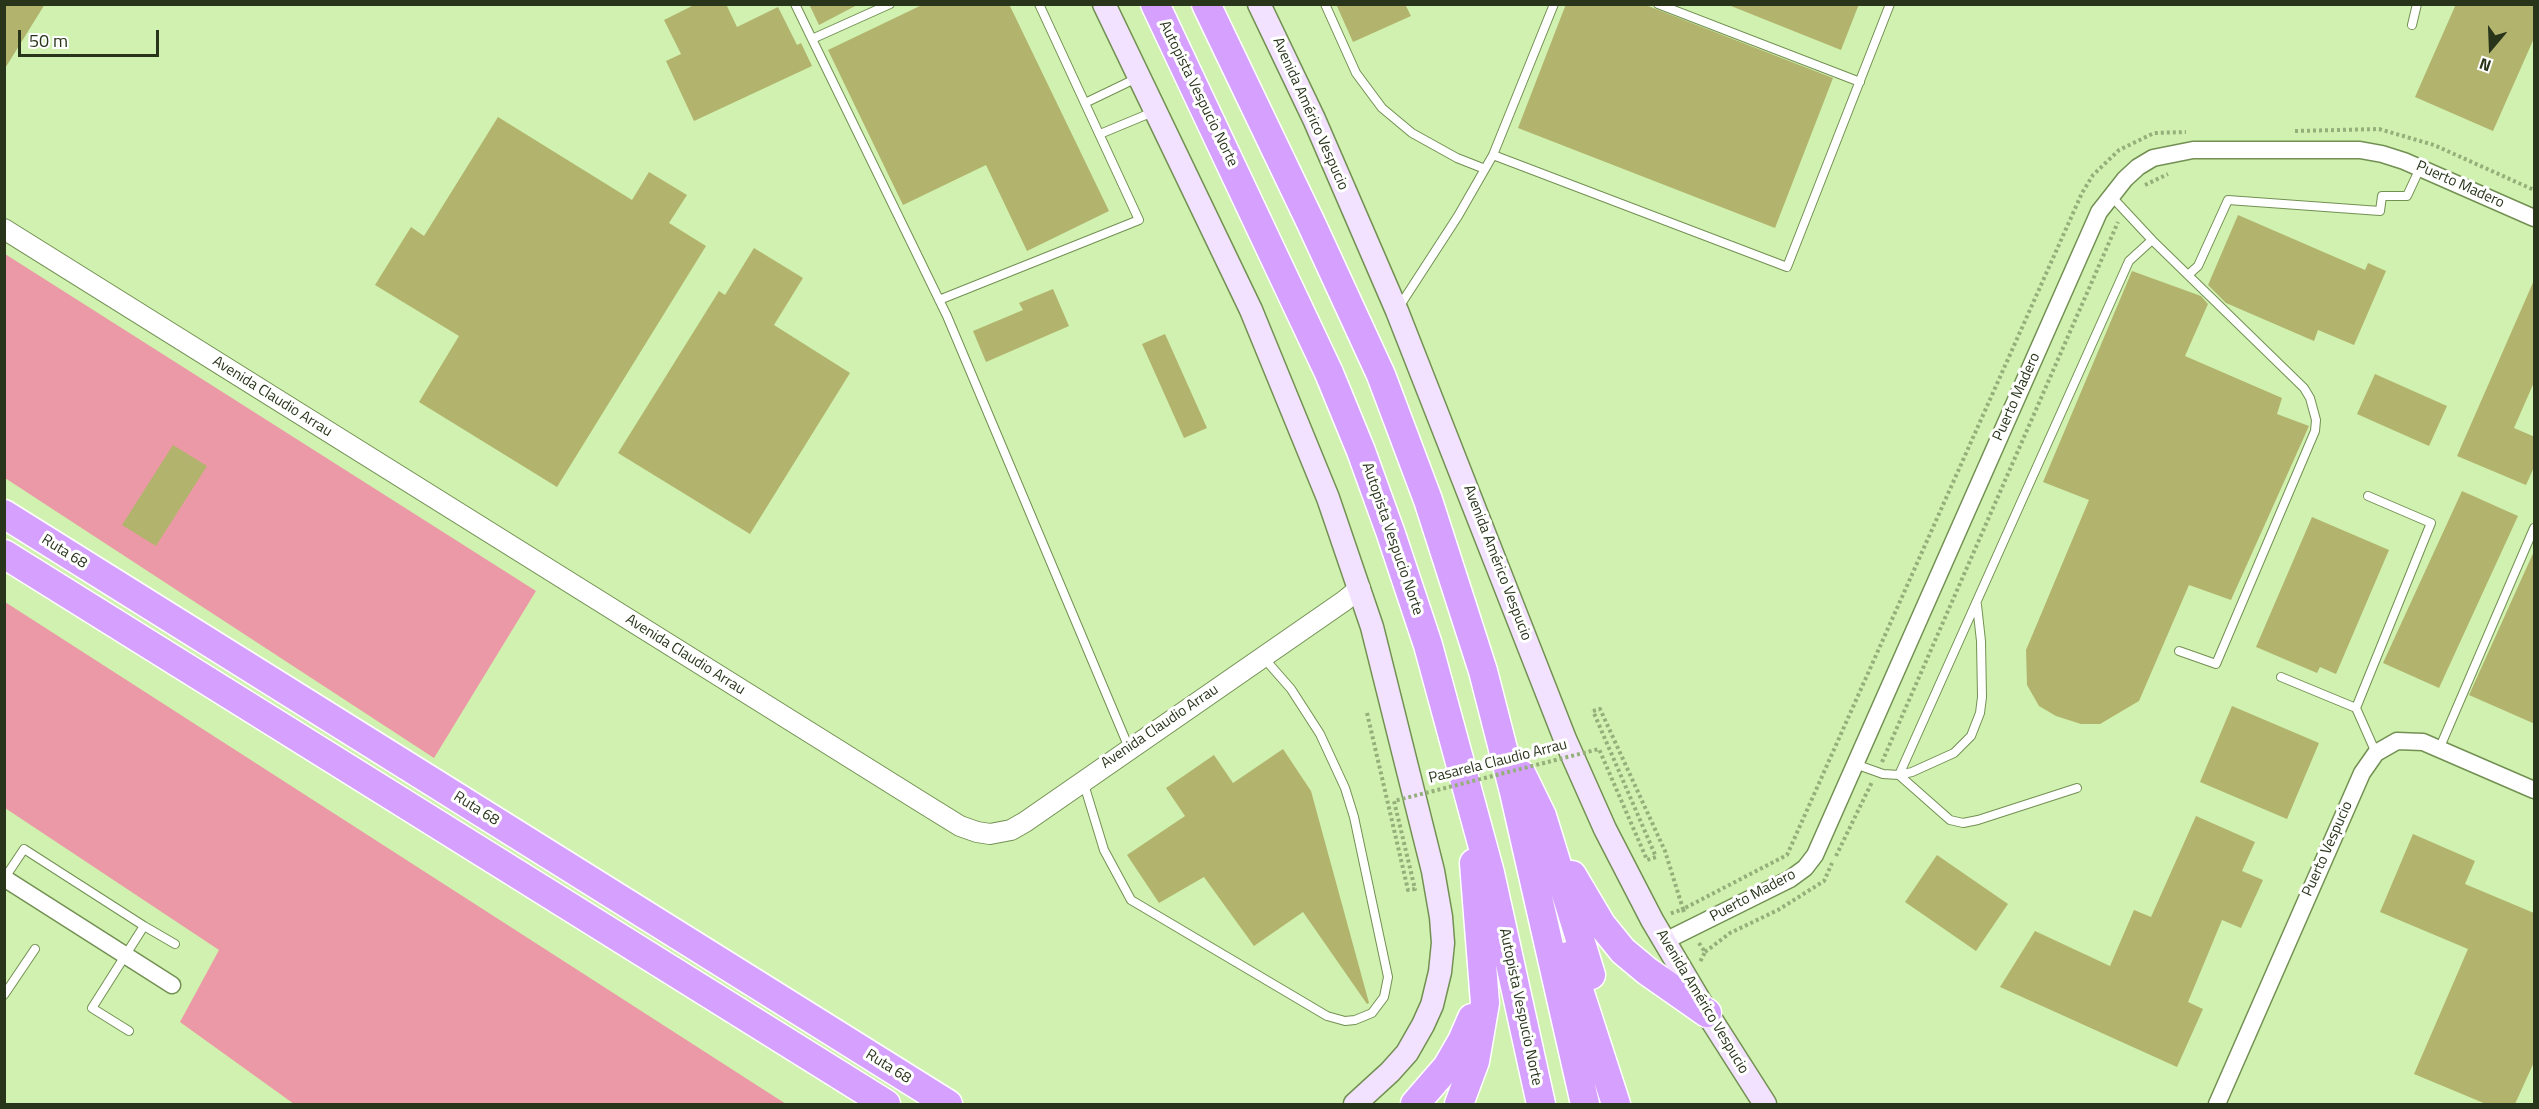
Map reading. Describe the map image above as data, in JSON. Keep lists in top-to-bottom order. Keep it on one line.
{"streets":{"highway":["Autopista Vespucio Norte","Ruta 68"],"main road":["Avenida Américo Vespucio"],"street":["Puerto Madero","Avenida Claudio Arrau","Puerto Vespucio"],"path":["Pasarela Claudio Arrau"]},"crossings":[["Avenida Américo Vespucio","Puerto Madero"],["Avenida Américo Vespucio","Pasarela Claudio Arrau"]],"scale_bar":"50 m","north":"bottom"}
